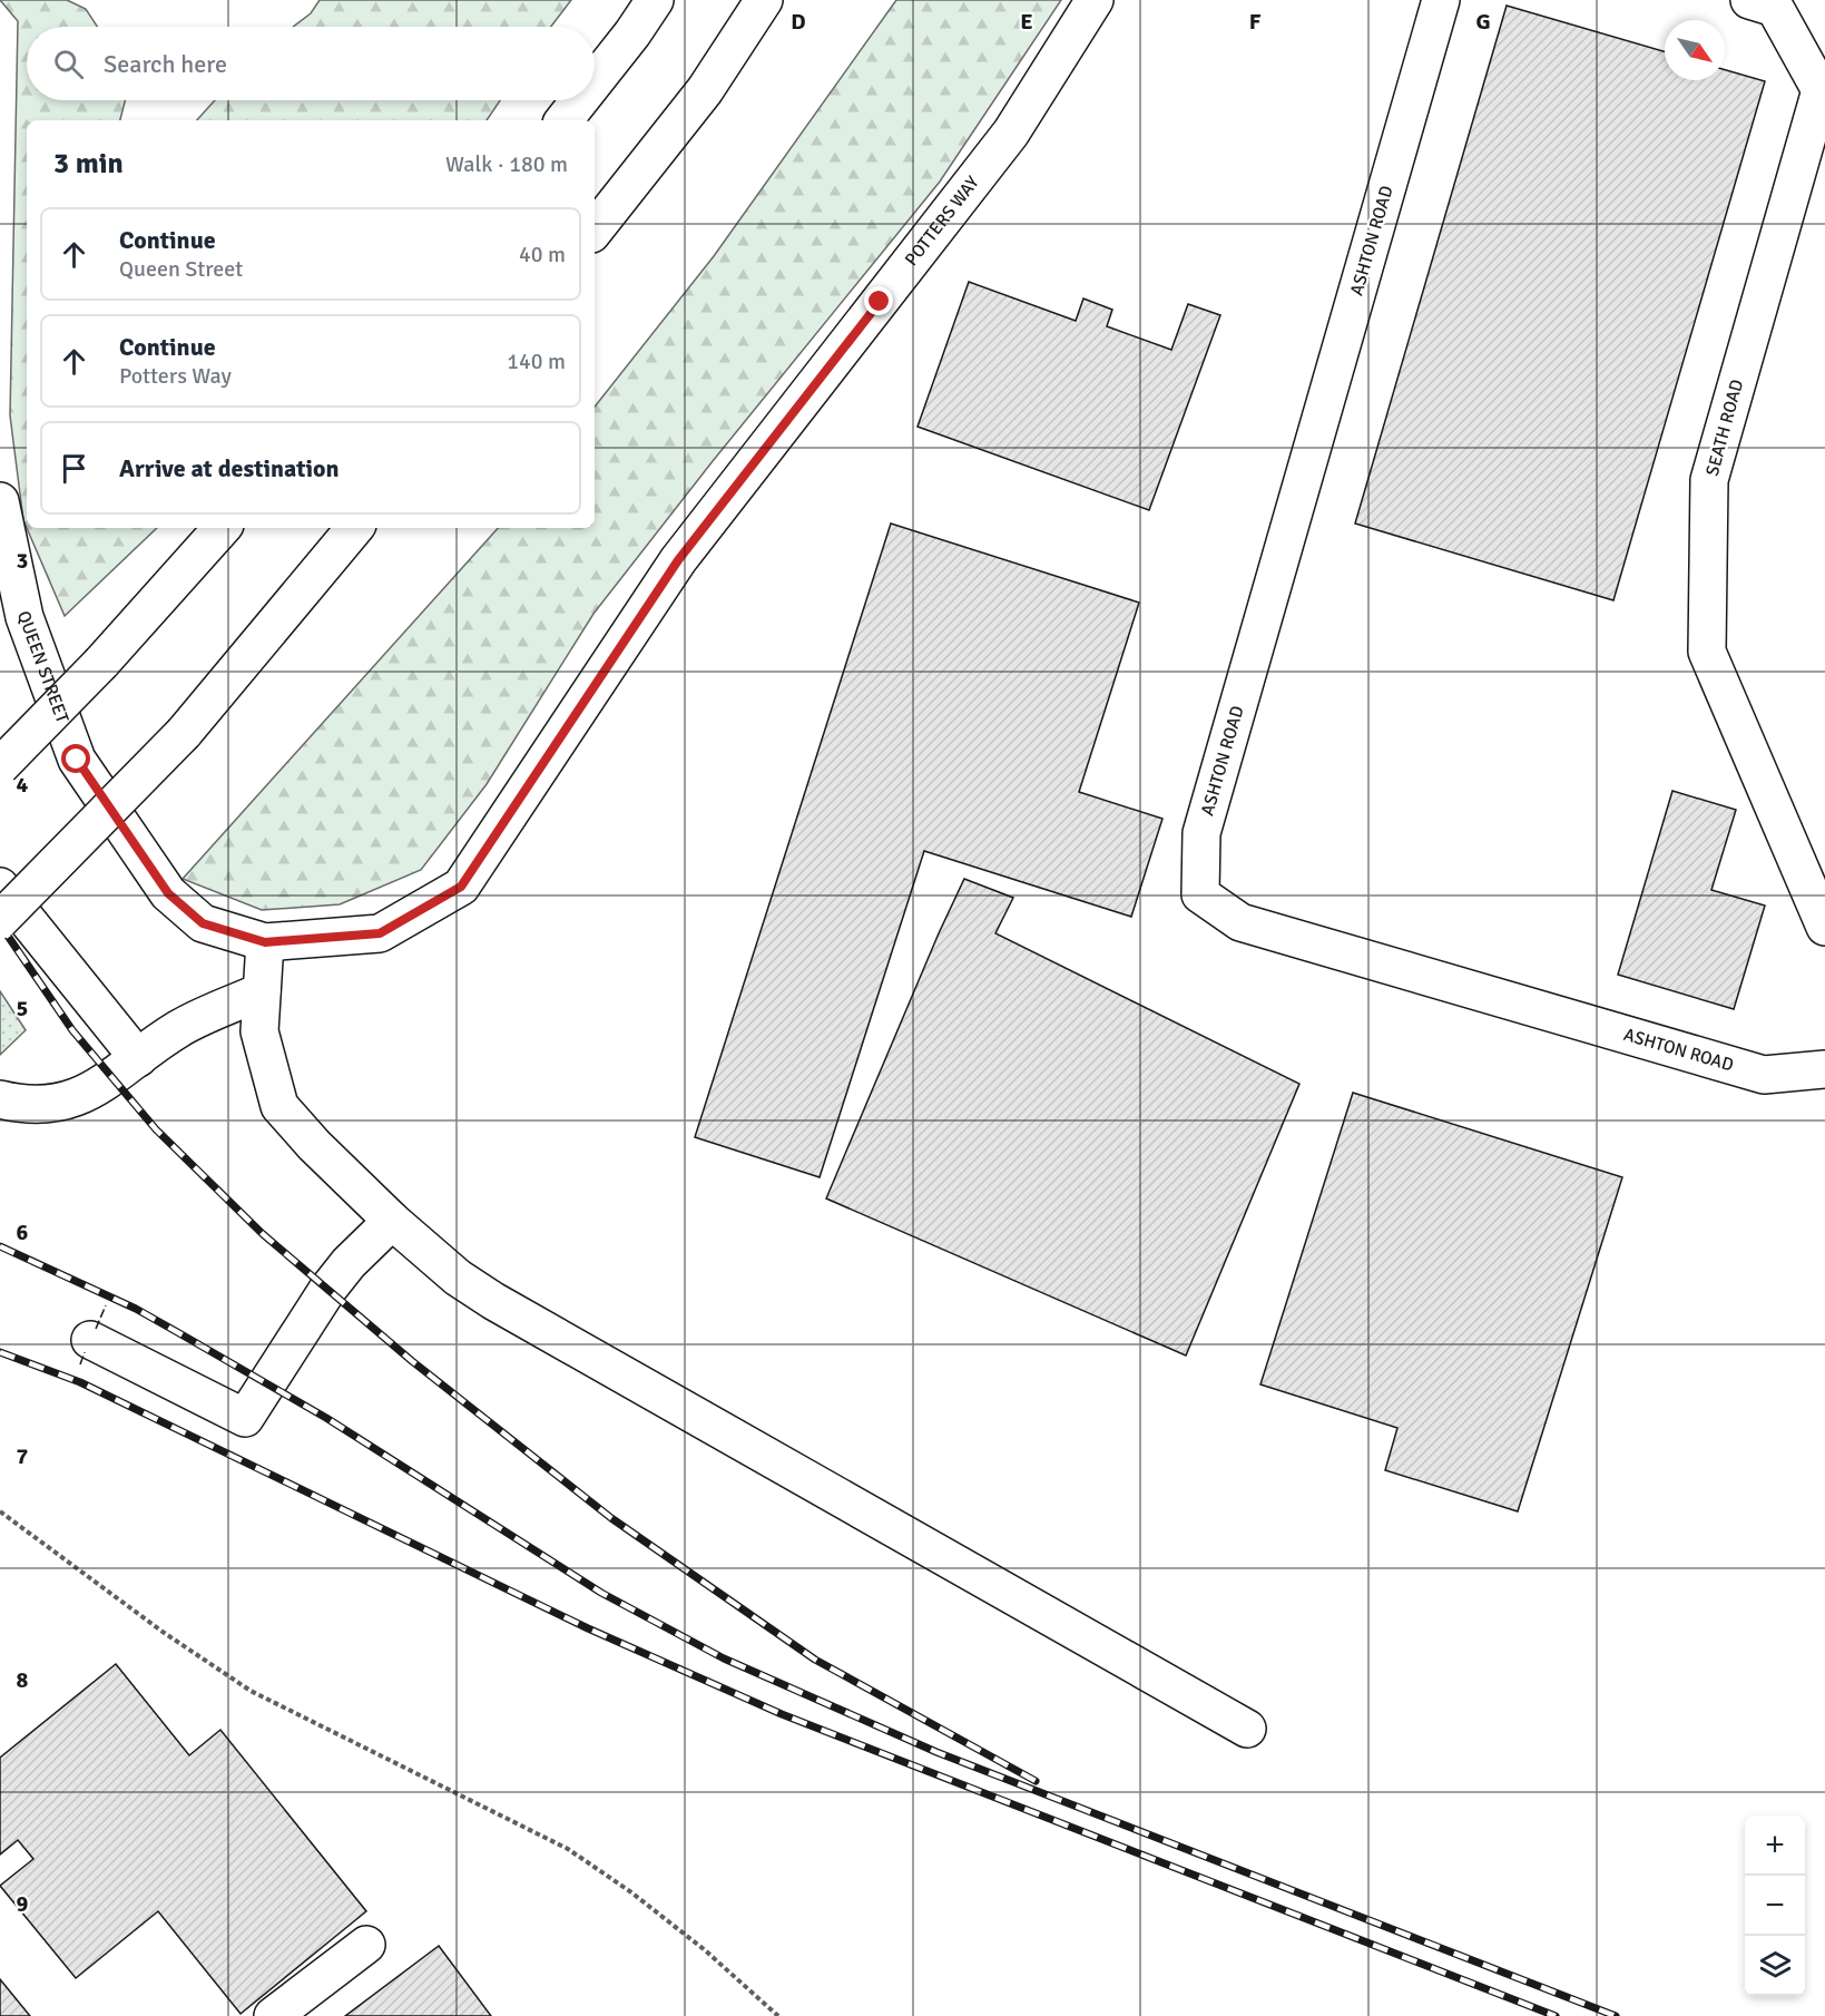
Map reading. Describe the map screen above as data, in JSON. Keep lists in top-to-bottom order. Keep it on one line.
{"streets":{"main road":["POTTERS WAY","ASHTON ROAD","SEATH ROAD","QUEEN STREET"]},"crossings":[["POTTERS WAY","QUEEN STREET"]],"north":"bottom right","page":{"search":"Search here","heading":["3 min","Walk · 180 m"],"list":[["Continue","Queen Street","40 m"],["Continue","Potters Way","140 m"],"Arrive at destination"],"map_buttons":["+","−"]},"grid":{"columns":["D","E","F","G"],"rows":["3","4","5","6","7","8","9"]}}
